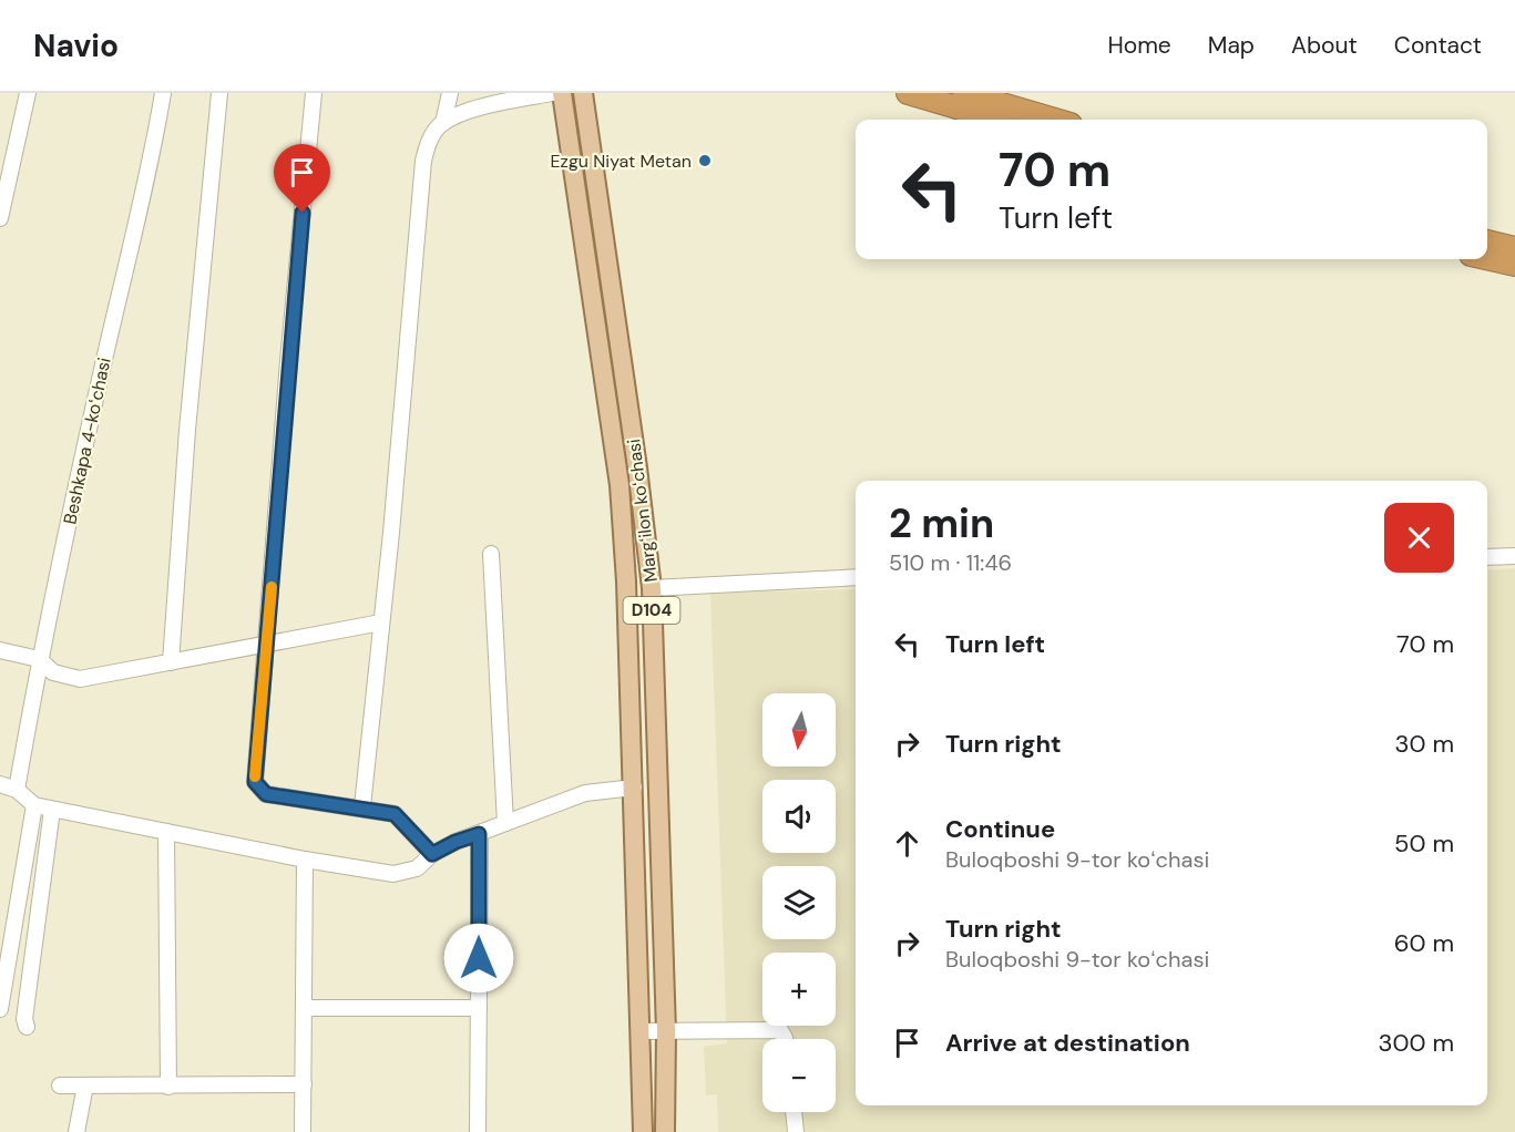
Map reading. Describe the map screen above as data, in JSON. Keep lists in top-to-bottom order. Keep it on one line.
{"streets":{"main road":["Margʻilon koʻchasi","D104"],"street":["Beshkapa 4-koʻchasi"]},"places":["Ezgu Niyat Metan"],"north":"bottom","page":{"header":"Navio","nav":["Home","Map","About","Contact"],"turn":["70 m","Turn left"],"heading":["2 min","510 m · 11:46"],"list":[{"name":"Turn left","value":"70 m"},{"name":"Turn right","value":"30 m"},{"name":"Continue","note":"Buloqboshi 9-tor koʻchasi","value":"50 m"},{"name":"Turn right","note":"Buloqboshi 9-tor koʻchasi","value":"60 m"},{"name":"Arrive at destination","value":"300 m"}],"map_buttons":["+","−"]}}
